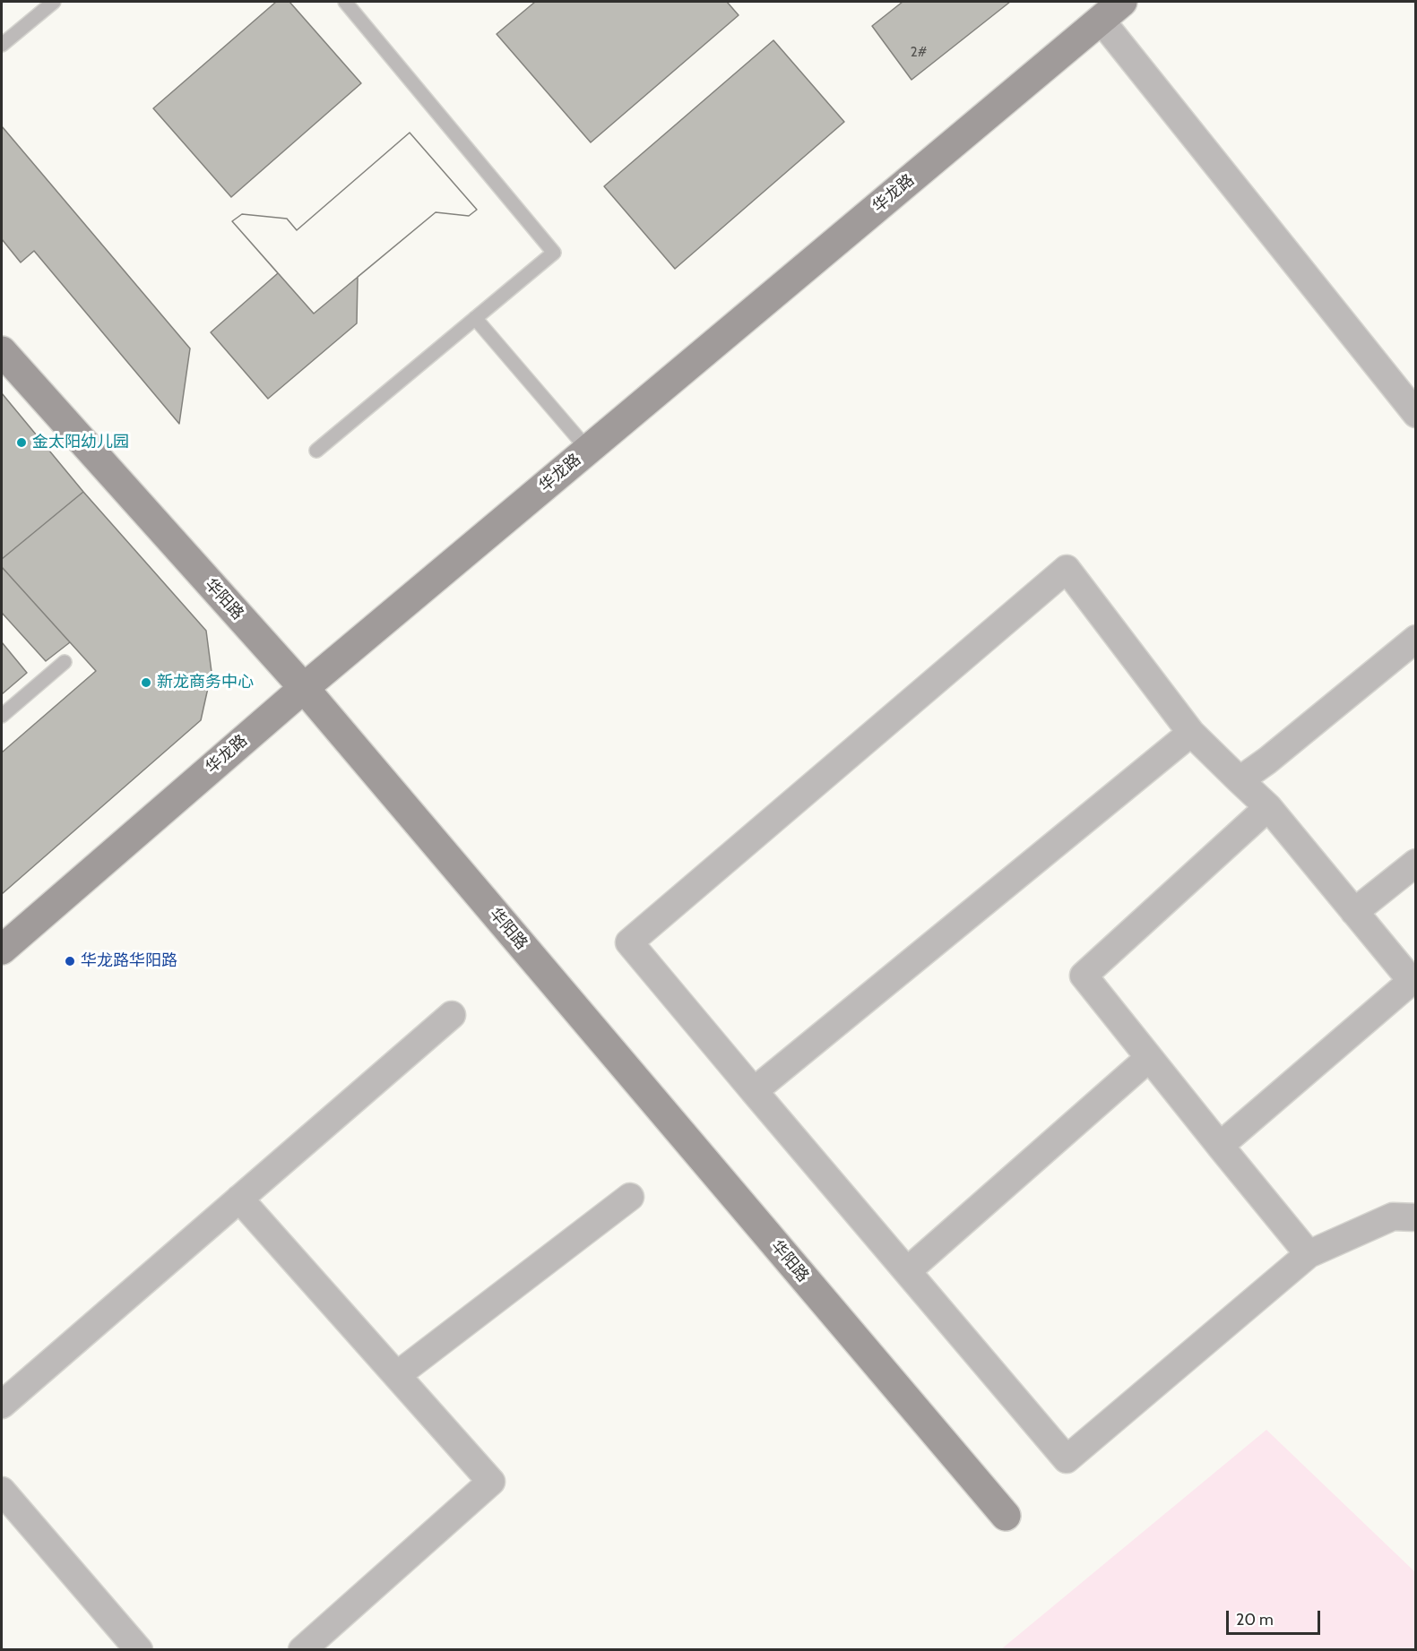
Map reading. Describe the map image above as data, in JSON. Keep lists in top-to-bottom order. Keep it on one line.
{"streets":{"street":["华龙路","华阳路"]},"crossings":[["华龙路","华阳路"]],"places":["金太阳幼儿园","新龙商务中心","华龙路华阳路"],"house_numbers":["2#"],"scale_bar":"20 m"}
